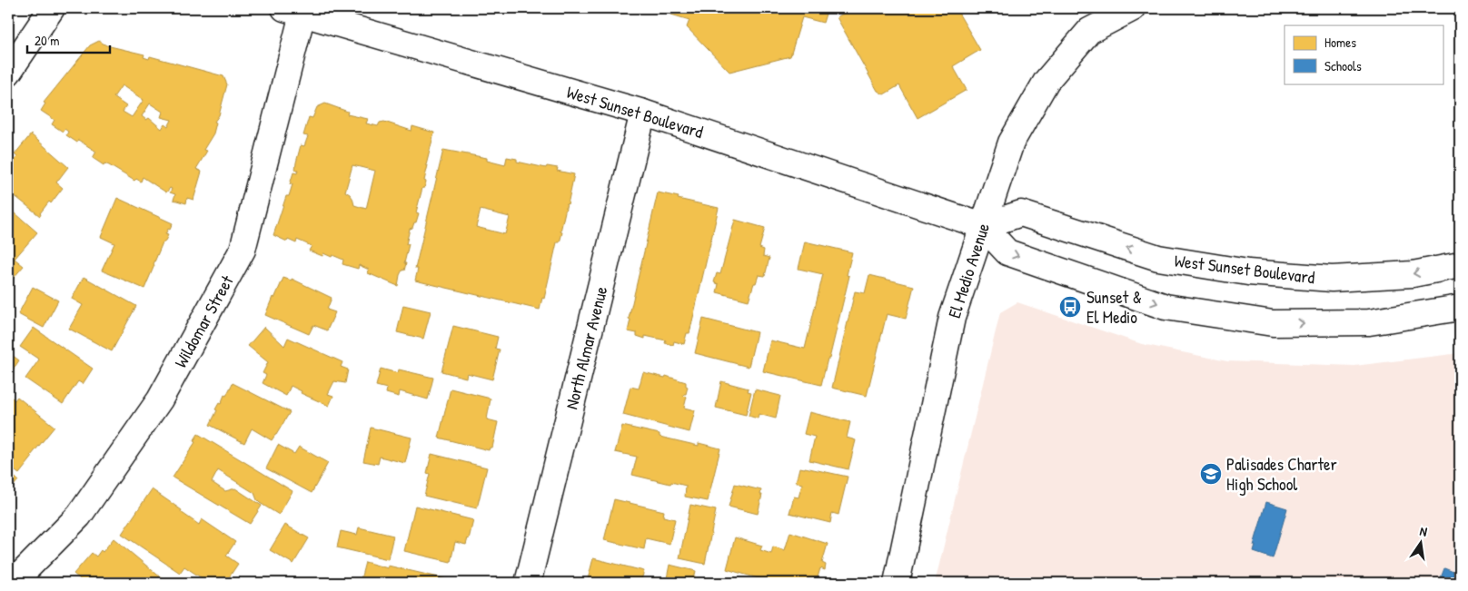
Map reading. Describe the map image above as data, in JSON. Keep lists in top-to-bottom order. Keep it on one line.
{"streets":{"street":["West Sunset Boulevard","El Medio Avenue","Wildomar Street","North Almar Avenue"]},"crossings":[["West Sunset Boulevard","El Medio Avenue"],["West Sunset Boulevard","Wildomar Street"],["West Sunset Boulevard","North Almar Avenue"]],"places":{"bus stop":["Sunset & El Medio"],"school or university":["Palisades Charter High School"]},"legend":["Homes","Schools"],"scale_bar":"20 m","north":"top"}
